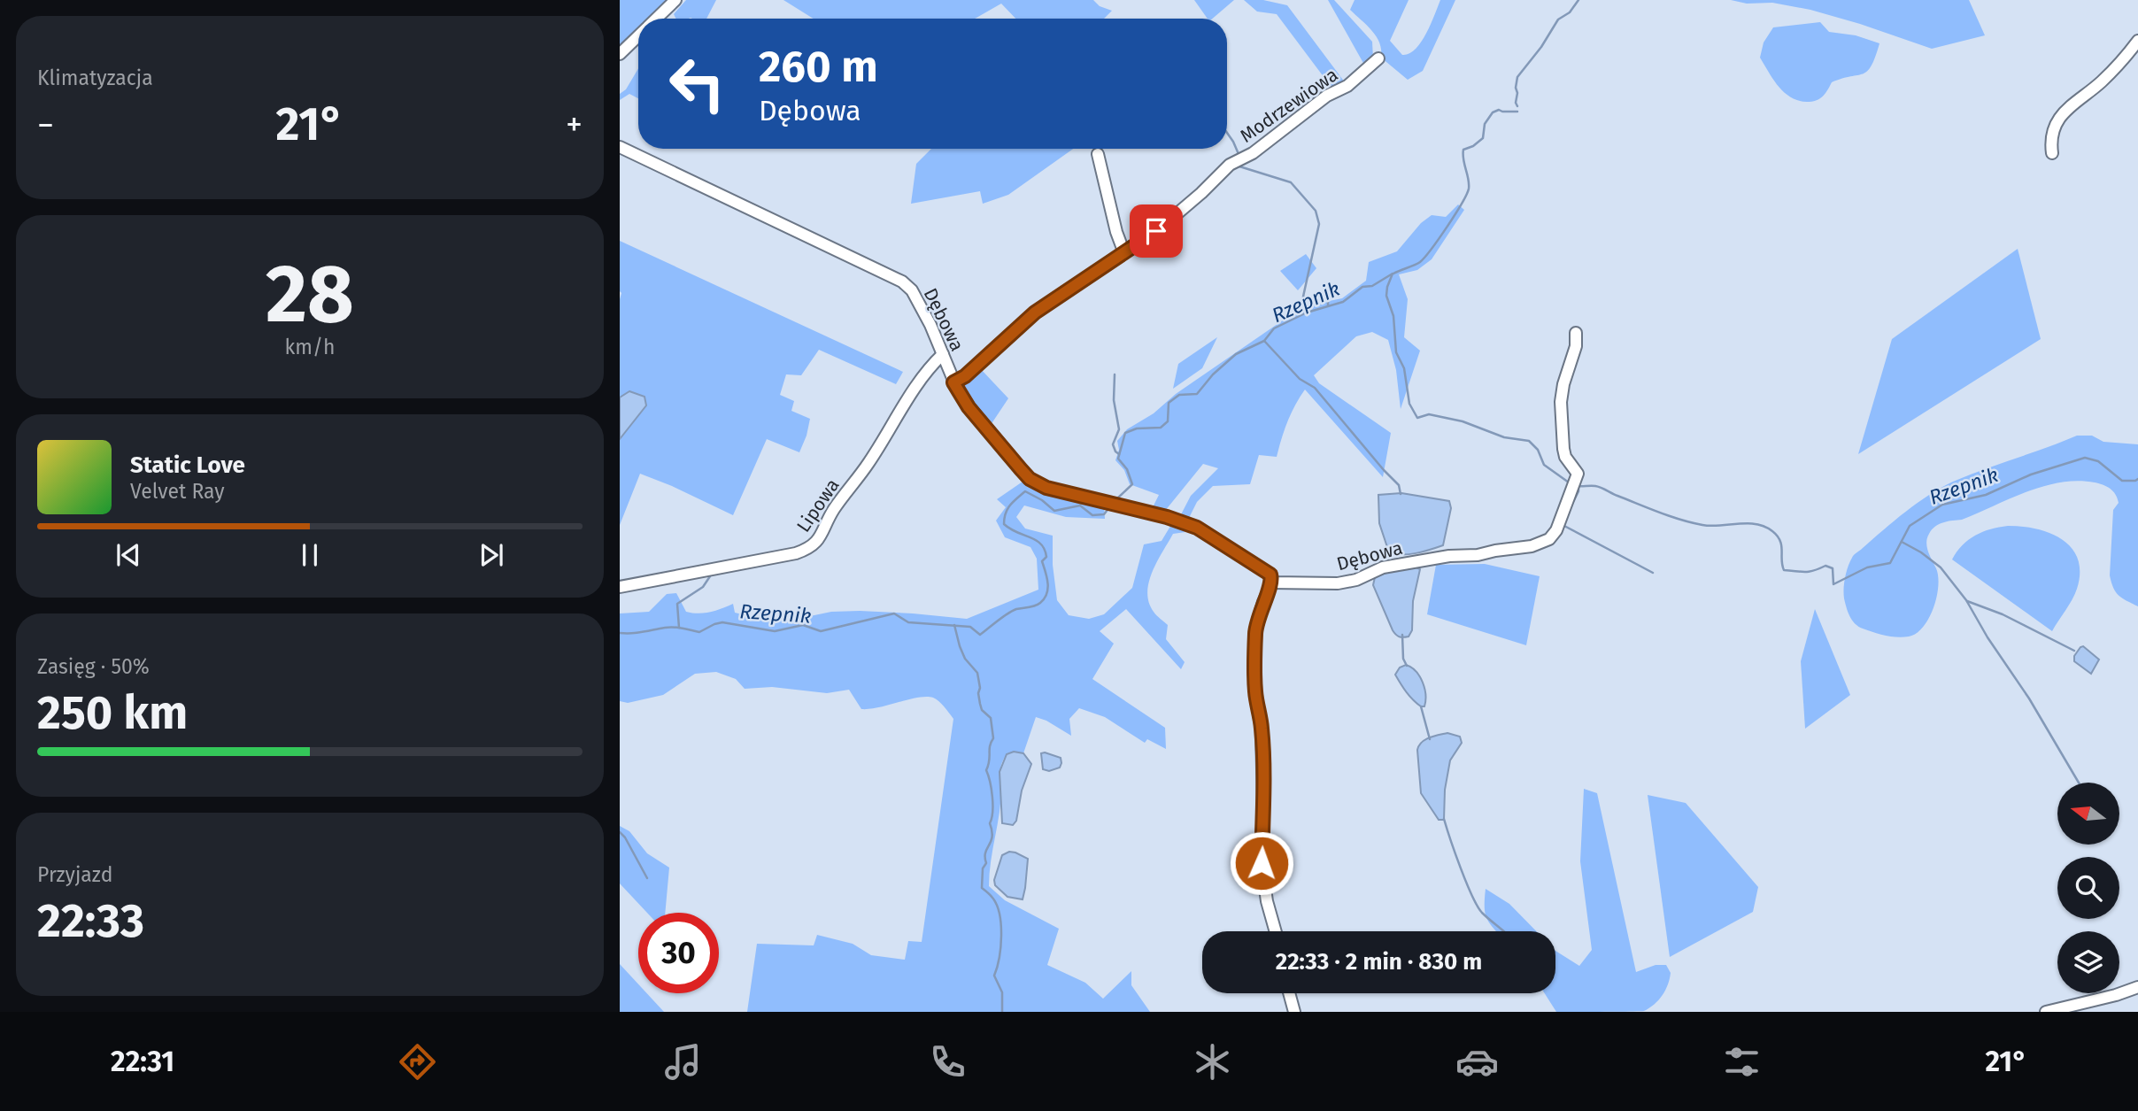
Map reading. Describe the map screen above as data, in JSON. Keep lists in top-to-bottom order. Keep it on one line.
{"streets":{"street":["Modrzewiowa","Dębowa","Lipowa"]},"crossings":[["Modrzewiowa","Dębowa"],["Dębowa","Lipowa"]],"water":["Rzepnik"],"north":"left","page":{"tile":["Klimatyzacja",["28","km/h"],["Zasięg · 50%","250 km"],["Przyjazd","22:33"]],"turn":["260 m","Dębowa"],"heat":["−","21°","+"],"song":["Static Love","Velvet Ray"],"limit":"30","trip":"22:33 · 2 min · 830 m","tabs":["22:31","21°"]}}
